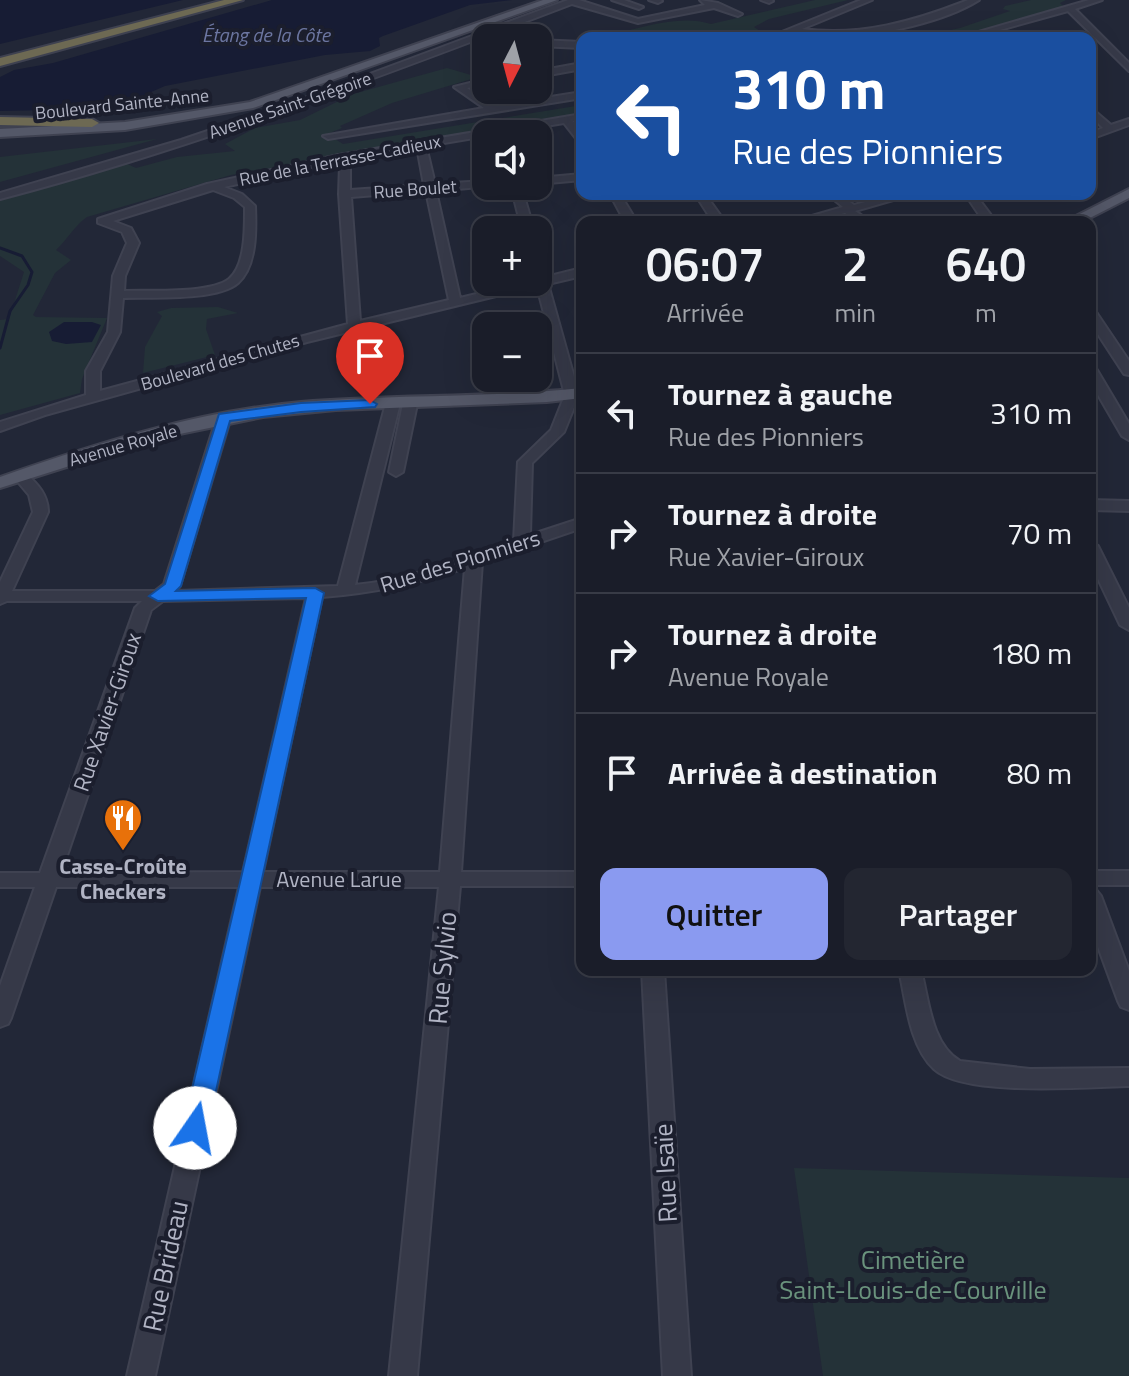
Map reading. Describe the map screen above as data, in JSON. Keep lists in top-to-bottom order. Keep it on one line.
{"streets":{"main road":["Boulevard Sainte-Anne","Avenue Royale"],"street":["Avenue Saint-Grégoire","Rue de la Terrasse-Cadieux","Rue Boulet","Boulevard des Chutes","Rue des Pionniers","Rue Xavier-Giroux","Avenue Larue","Rue Sylvio","Rue Isaïe","Rue Brideau"]},"crossings":[["Boulevard Sainte-Anne","Avenue Saint-Grégoire"],["Avenue Royale","Rue Xavier-Giroux"],["Rue des Pionniers","Rue Xavier-Giroux"],["Rue des Pionniers","Rue Sylvio"],["Rue des Pionniers","Rue Brideau"],["Rue Xavier-Giroux","Avenue Larue"],["Avenue Larue","Rue Sylvio"],["Avenue Larue","Rue Brideau"]],"water":["Étang de la Côte"],"parks":["Cimetière Saint-Louis-de-Courville"],"places":{"restaurant":["Casse-Croûte Checkers"]},"north":"bottom","page":{"map_buttons":["+","−"],"turn":["310 m","Rue des Pionniers"],"eta":["06:07","Arrivée","2","min","640","m"],"list":[{"name":"Tournez à gauche","note":"Rue des Pionniers","value":"310 m"},{"name":"Tournez à droite","note":"Rue Xavier-Giroux","value":"70 m"},{"name":"Tournez à droite","note":"Avenue Royale","value":"180 m"},{"name":"Arrivée à destination","value":"80 m"}],"buttons":["Quitter","Partager"]}}
